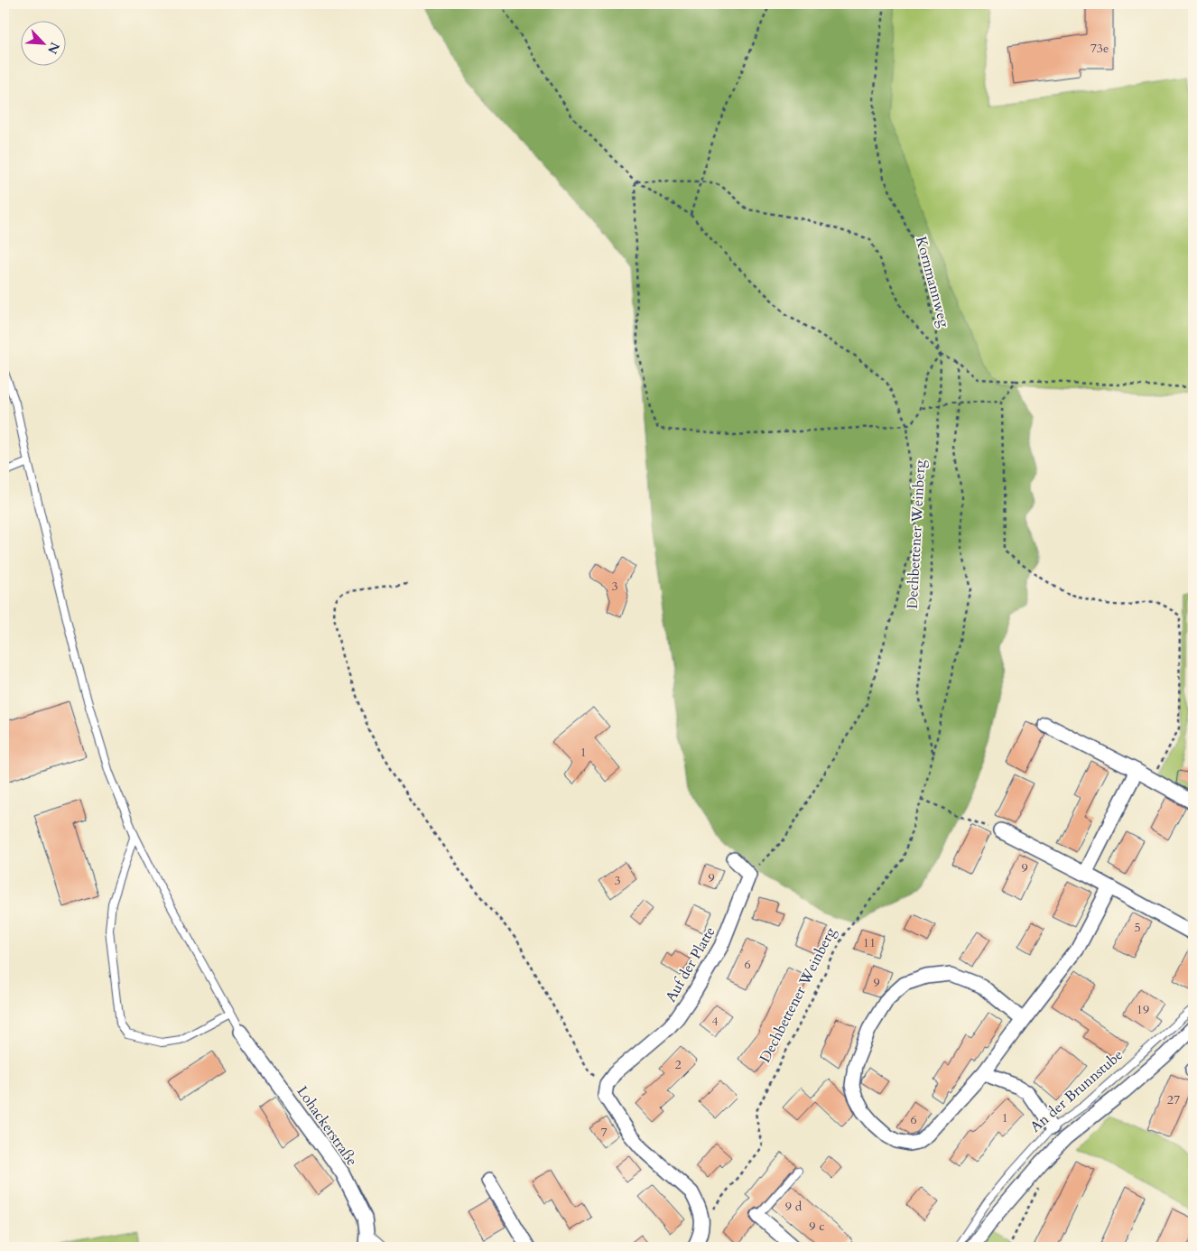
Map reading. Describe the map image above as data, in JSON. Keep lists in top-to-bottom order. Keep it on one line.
{"streets":{"street":["Auf der Platte","An der Brunnstube","Lohackerstraße"],"path":["Kornmannweg","Dechbettener Weinberg"]},"crossings":[["Kornmannweg","Dechbettener Weinberg"]],"house_numbers":["73e","3","1","9","9","3","5","11","6","9","19","4","2","27","1","6","7","9 d","9 c"],"north":"bottom right"}
